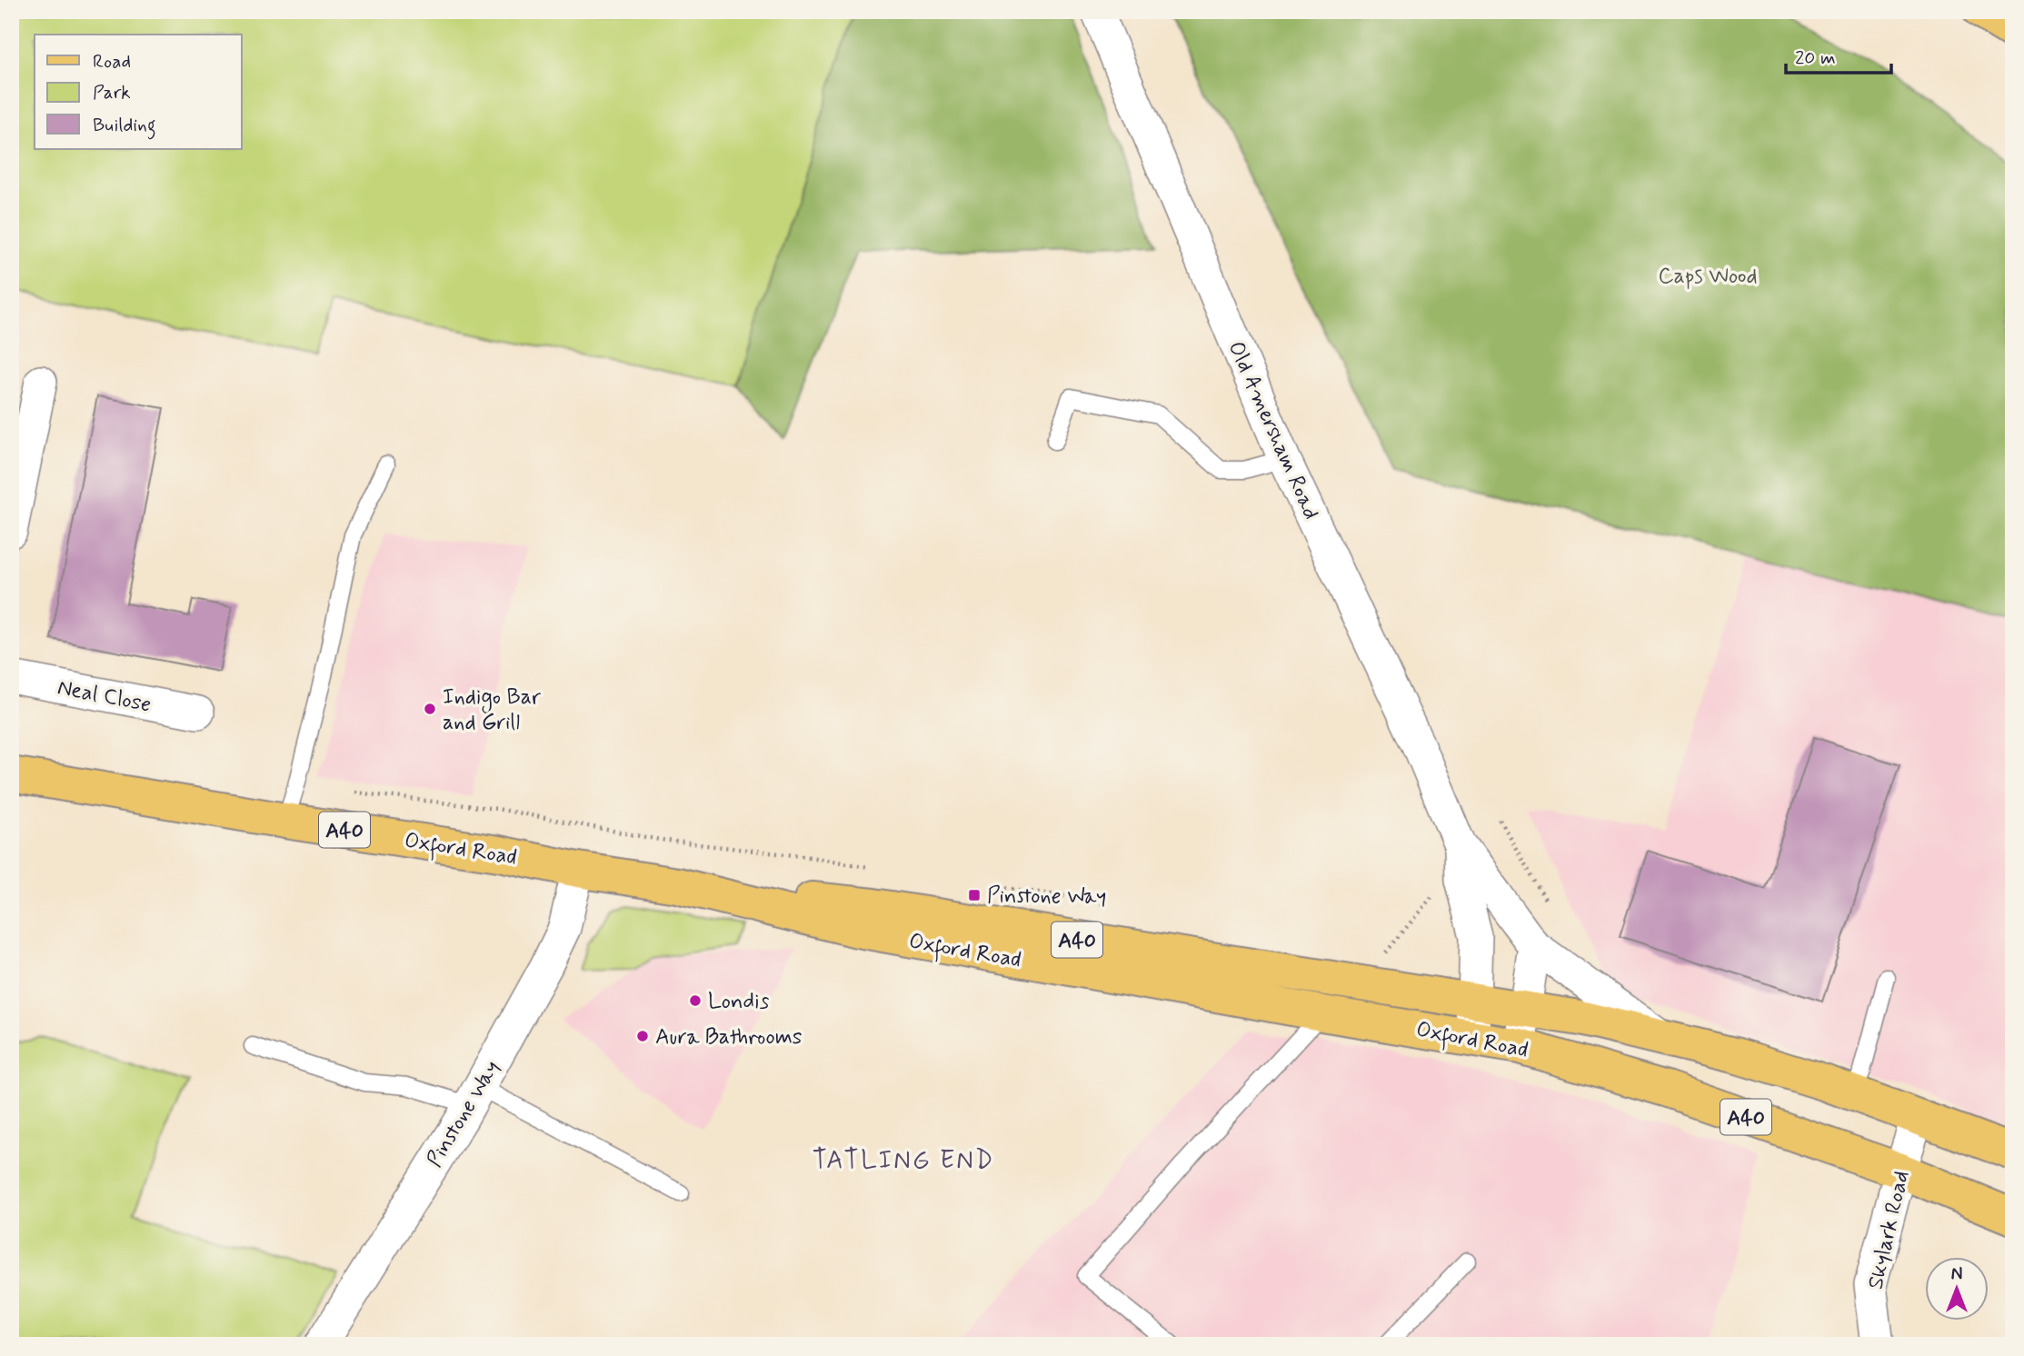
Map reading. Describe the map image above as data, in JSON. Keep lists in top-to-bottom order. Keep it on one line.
{"streets":{"main road":["A40","Oxford Road"],"street":["Old Amersham Road","Neal Close","Pinstone Way","Skylark Road"]},"crossings":[["Old Amersham Road","A40"],["Old Amersham Road","Oxford Road"],["A40","Oxford Road"],["A40","Skylark Road"],["Oxford Road","Pinstone Way"],["Oxford Road","Skylark Road"]],"districts":["TATLING END"],"parks":["Caps Wood"],"places":{"other":["Indigo Bar and Grill","Londis","Aura Bathrooms"],"transit":["Pinstone Way"]},"legend":["Road","Park","Building"],"scale_bar":"20 m","north":"top"}
